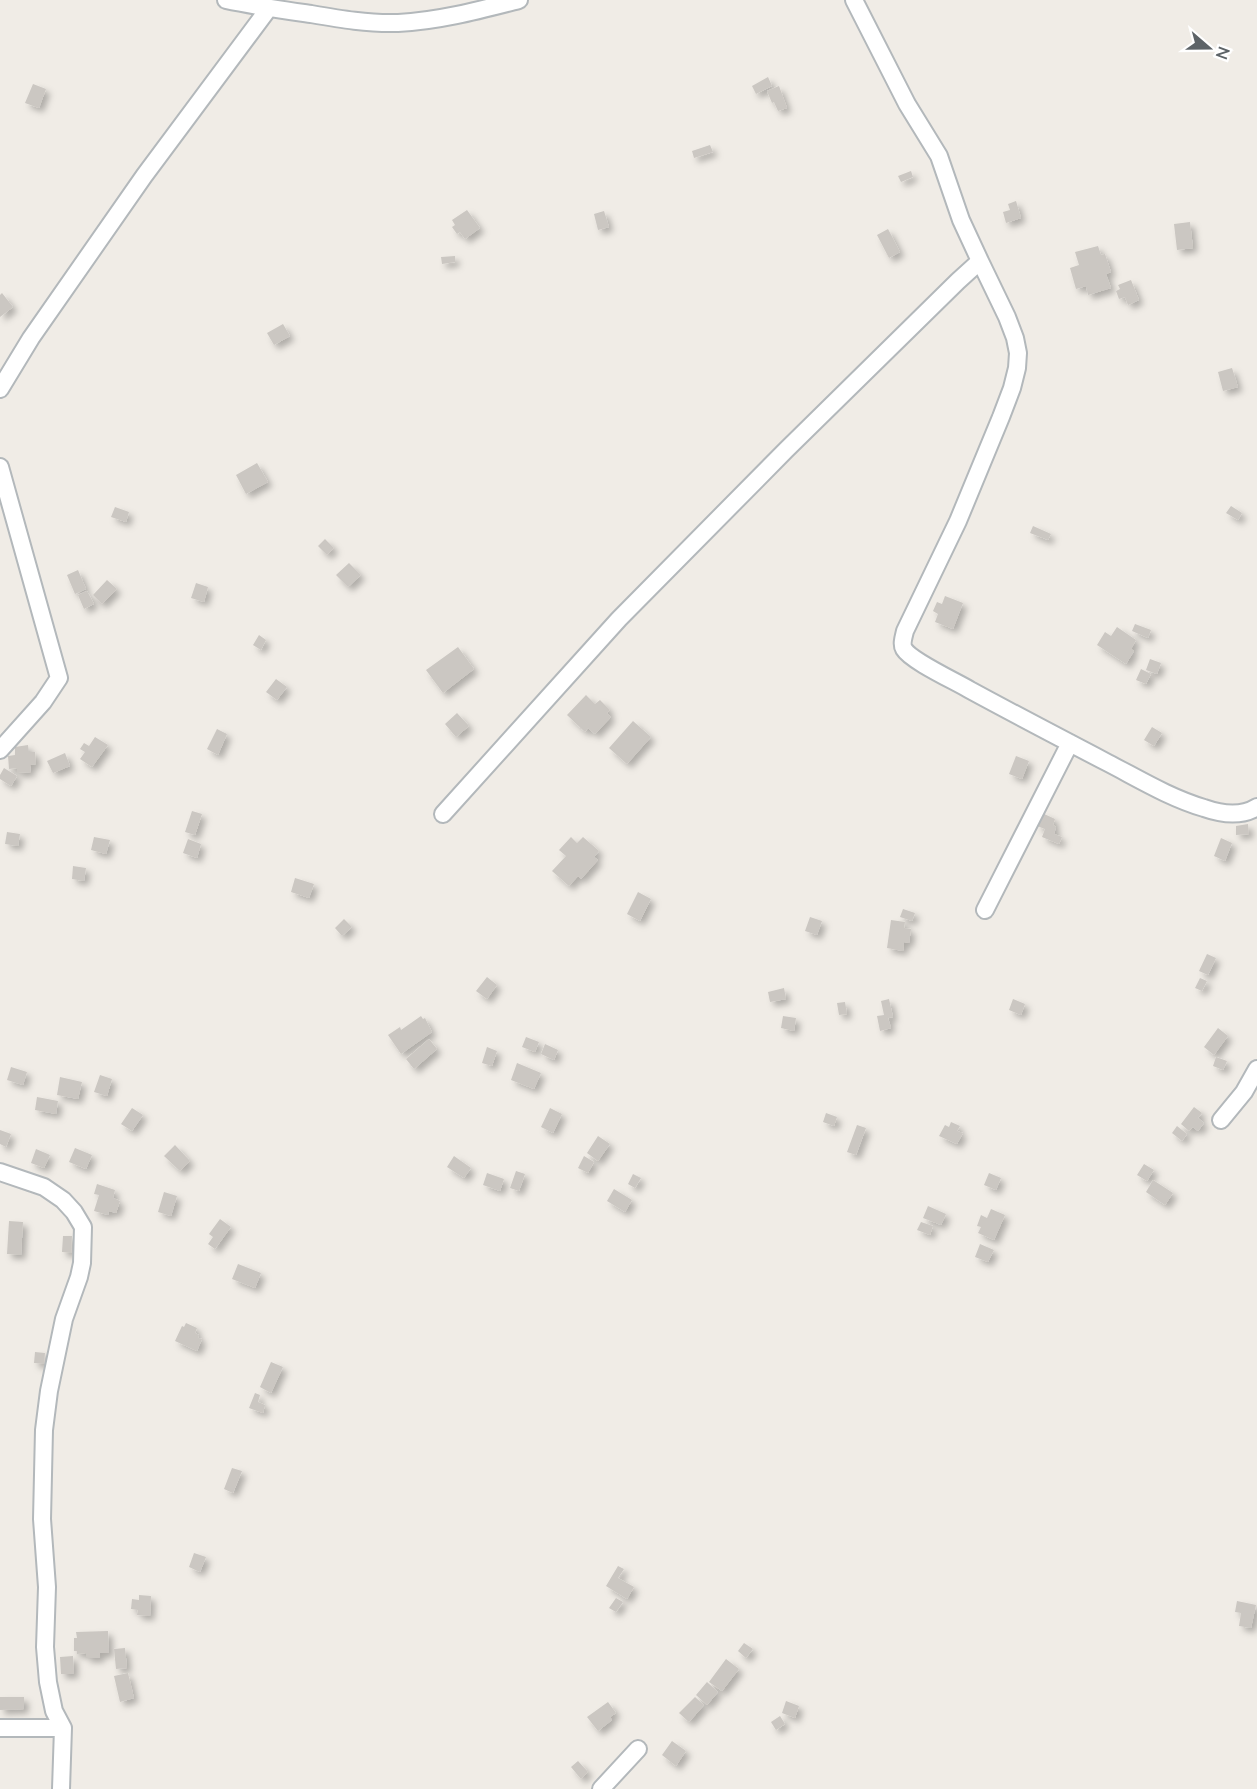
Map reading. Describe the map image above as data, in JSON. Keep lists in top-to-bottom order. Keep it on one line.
{"north":"right"}
